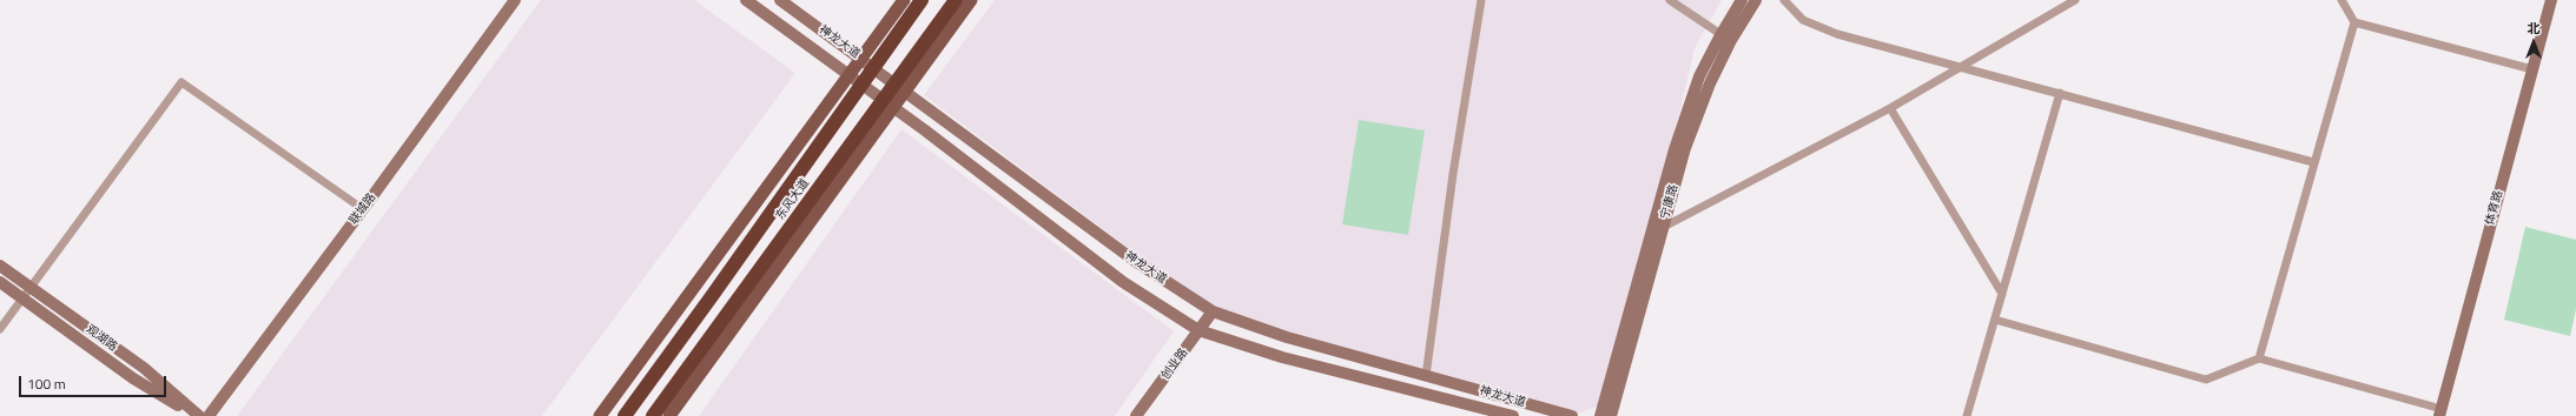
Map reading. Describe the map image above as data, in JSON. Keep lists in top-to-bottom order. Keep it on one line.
{"streets":{"highway":["东风大道"],"main road":["神龙大道","宁康路","体育路","联城路","观湖路","创业路"]},"crossings":[["神龙大道","创业路"]],"scale_bar":"100 m","north":"top"}
